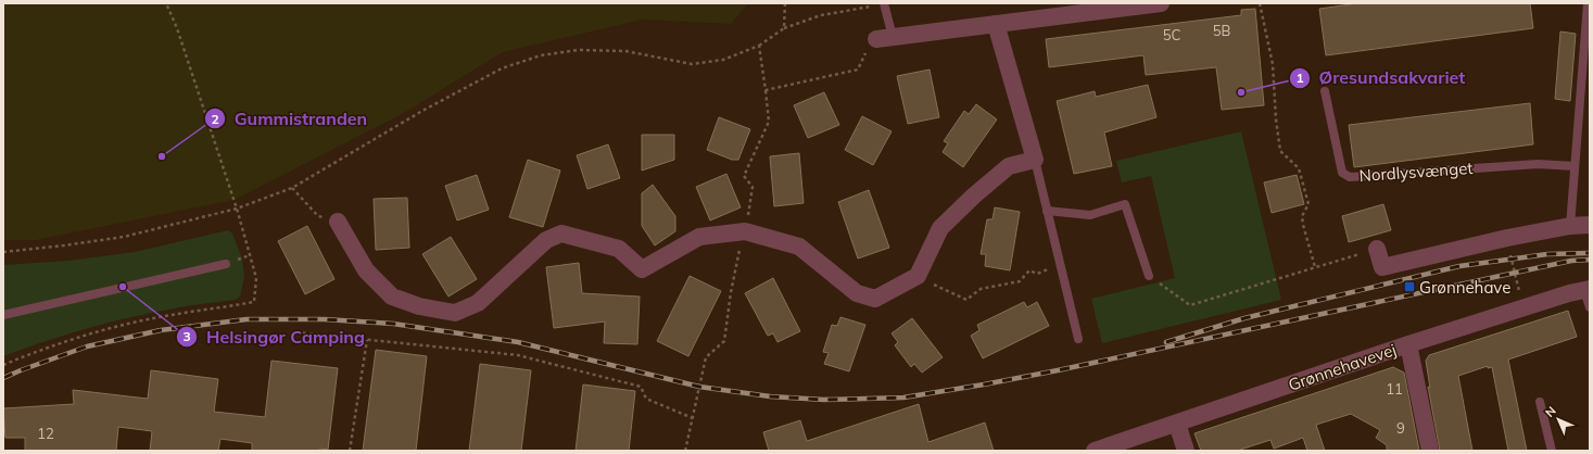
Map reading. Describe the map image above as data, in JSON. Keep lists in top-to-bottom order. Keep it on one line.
{"streets":{"street":["Grønnehavevej"],"lane":["Nordlysvænget"]},"places":{"other":["Øresundsakvariet","Gummistranden","Helsingør Camping"],"transit":["Grønnehave"]},"house_numbers":["5B","5C","11","9","12"],"north":"top left"}
